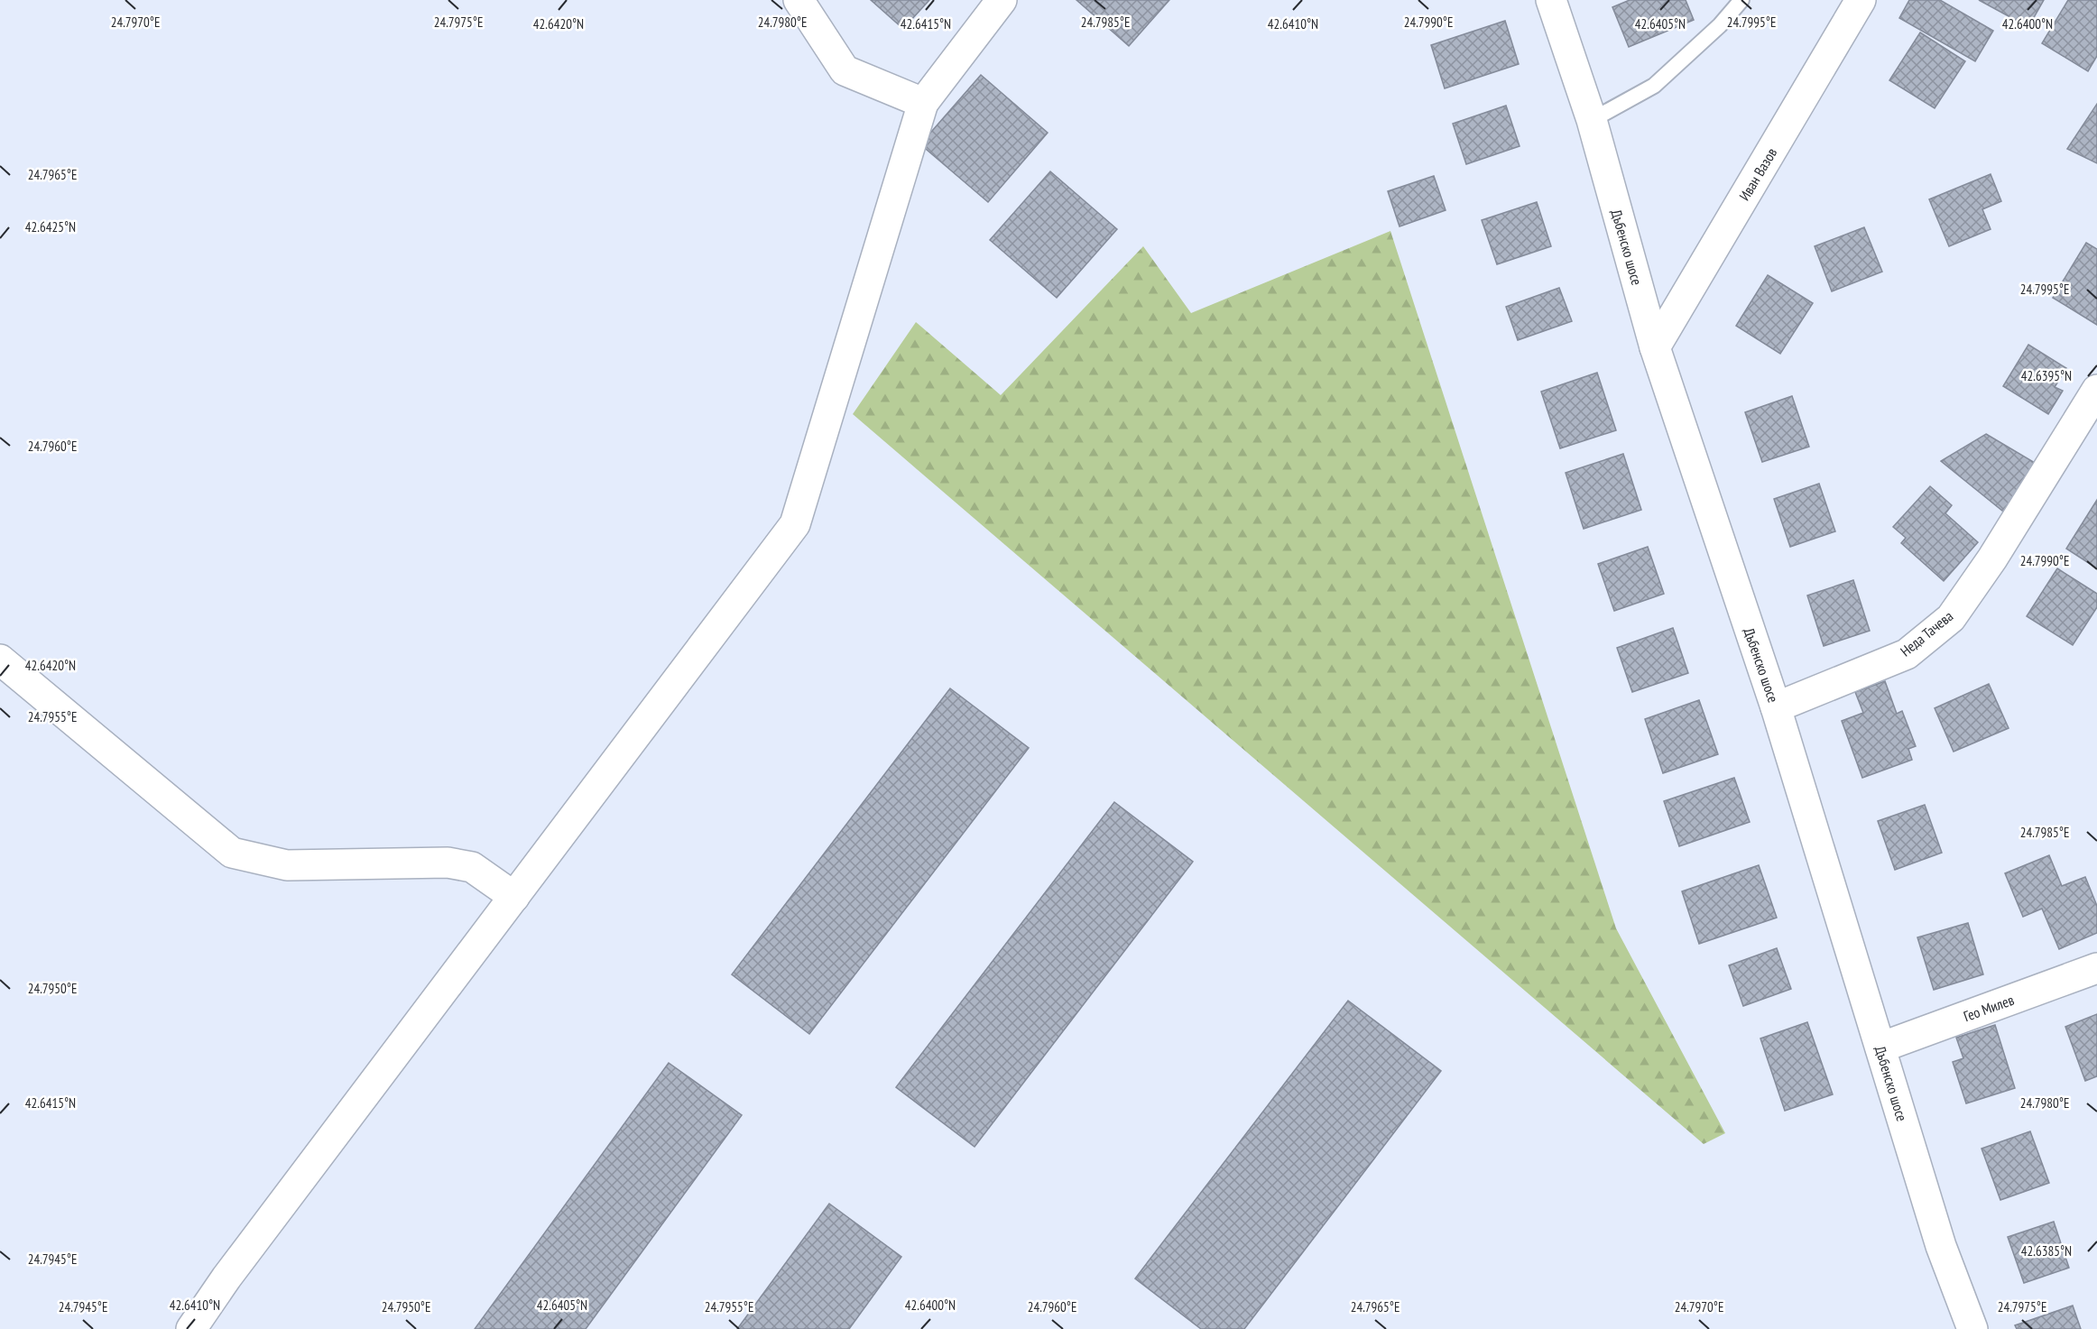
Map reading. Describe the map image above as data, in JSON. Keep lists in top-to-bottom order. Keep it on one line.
{"streets":{"street":["Иван Вазов","Дъбенско шосе","Неда Тачева","Гео Милев"]},"crossings":[["Иван Вазов","Дъбенско шосе"],["Дъбенско шосе","Неда Тачева"],["Дъбенско шосе","Гео Милев"]],"coordinates":["24.7970°E","24.7975°E","24.7990°E","24.7980°E","24.7985°E","24.7995°E","42.6420°N","42.6415°N","42.6410°N","42.6405°N","42.6400°N","24.7965°E","42.6425°N","42.6395°N","24.7960°E","24.7955°E","24.7950°E","42.6385°N","24.7945°E"]}
